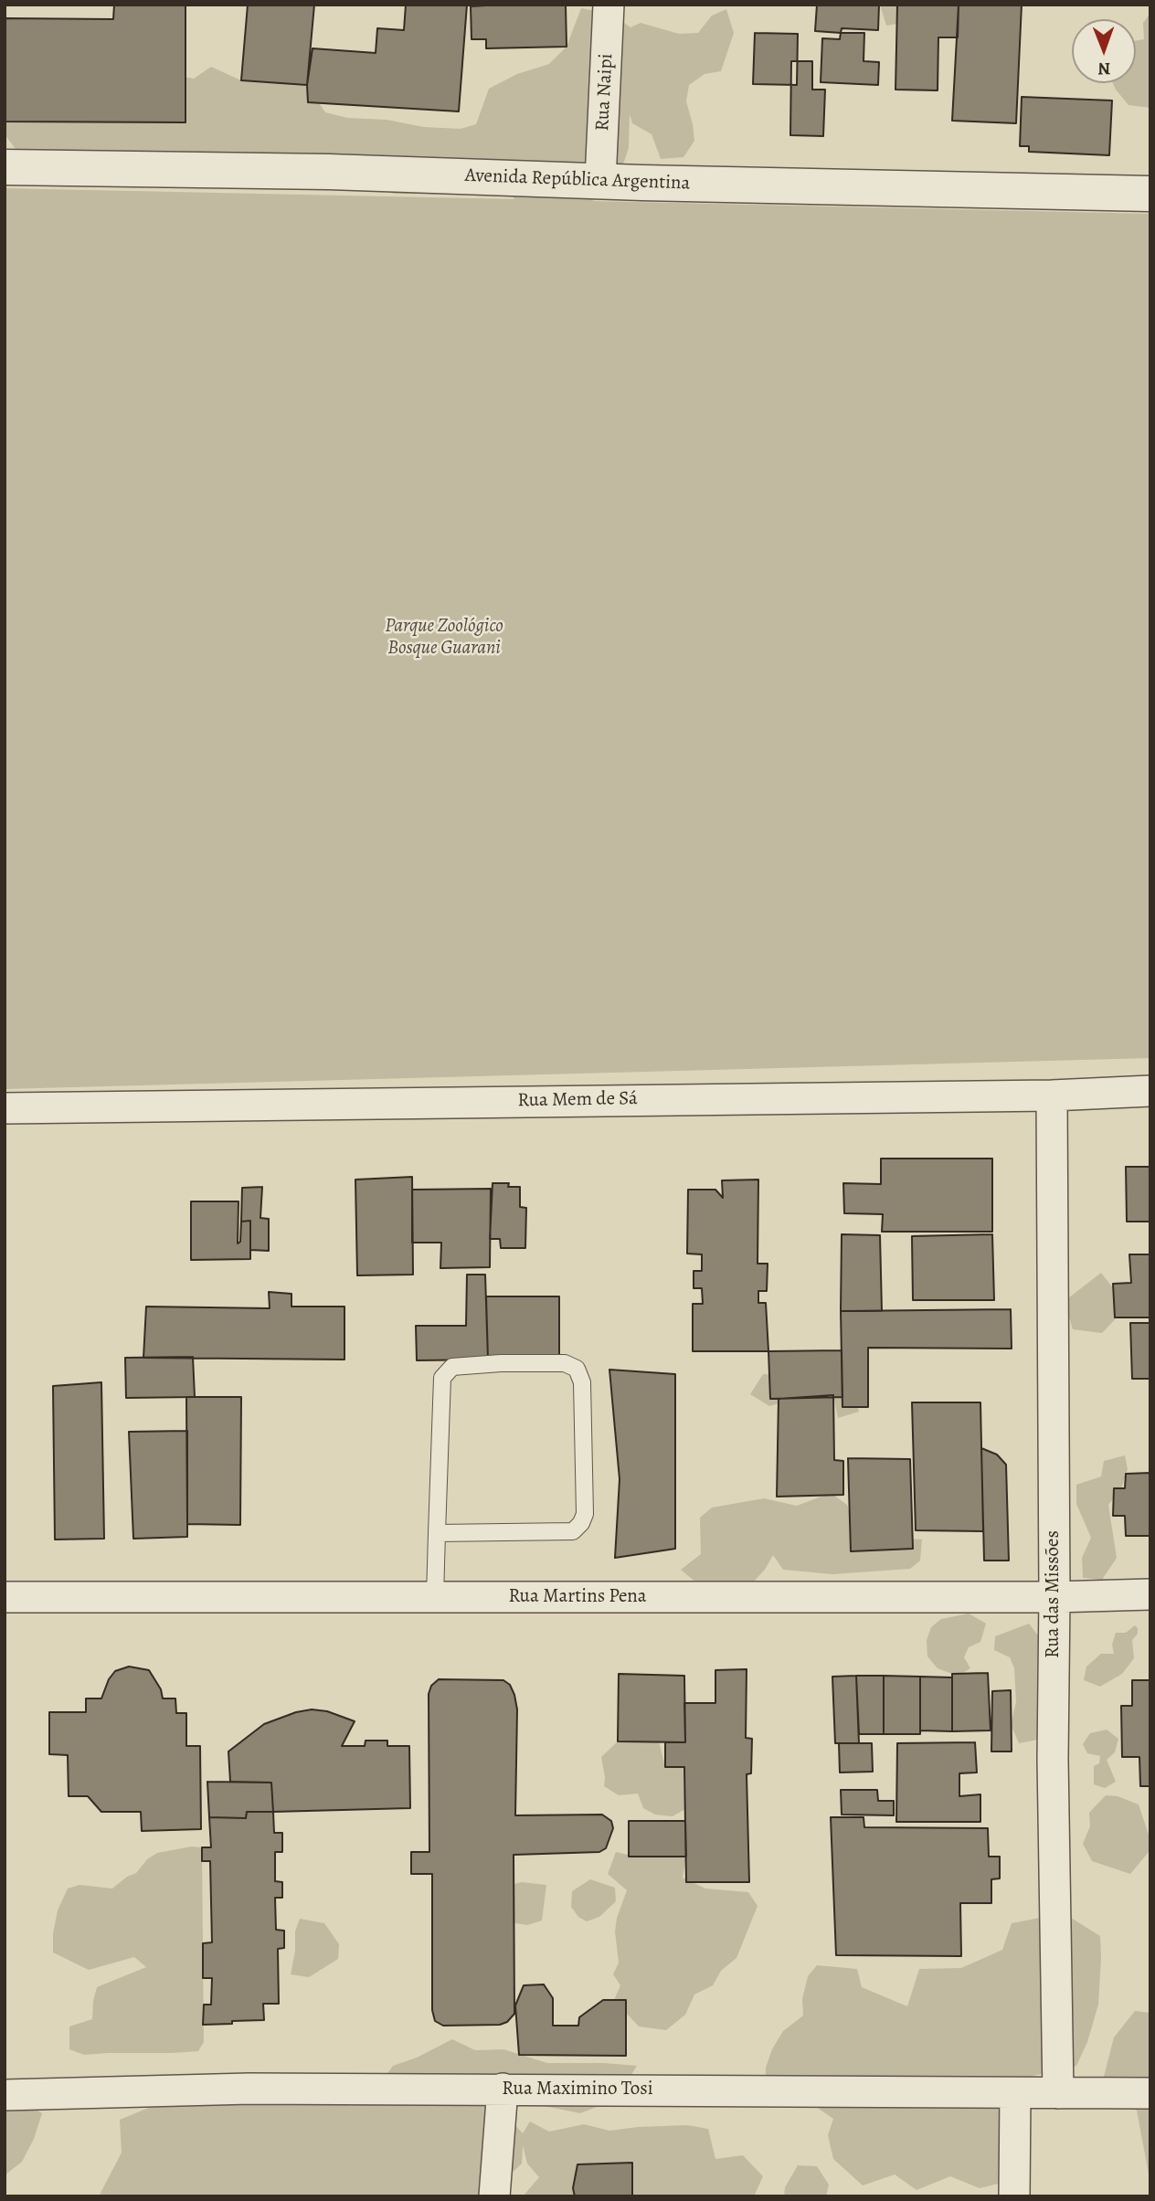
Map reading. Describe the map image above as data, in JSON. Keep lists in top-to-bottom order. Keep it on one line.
{"streets":{"street":["Rua Naipi","Avenida República Argentina","Rua Mem de Sá","Rua das Missões","Rua Martins Pena","Rua Maximino Tosi"]},"crossings":[["Rua Naipi","Avenida República Argentina"],["Rua Mem de Sá","Rua das Missões"],["Rua das Missões","Rua Martins Pena"],["Rua das Missões","Rua Maximino Tosi"]],"parks":["Parque Zoológico Bosque Guarani"],"north":"bottom"}
